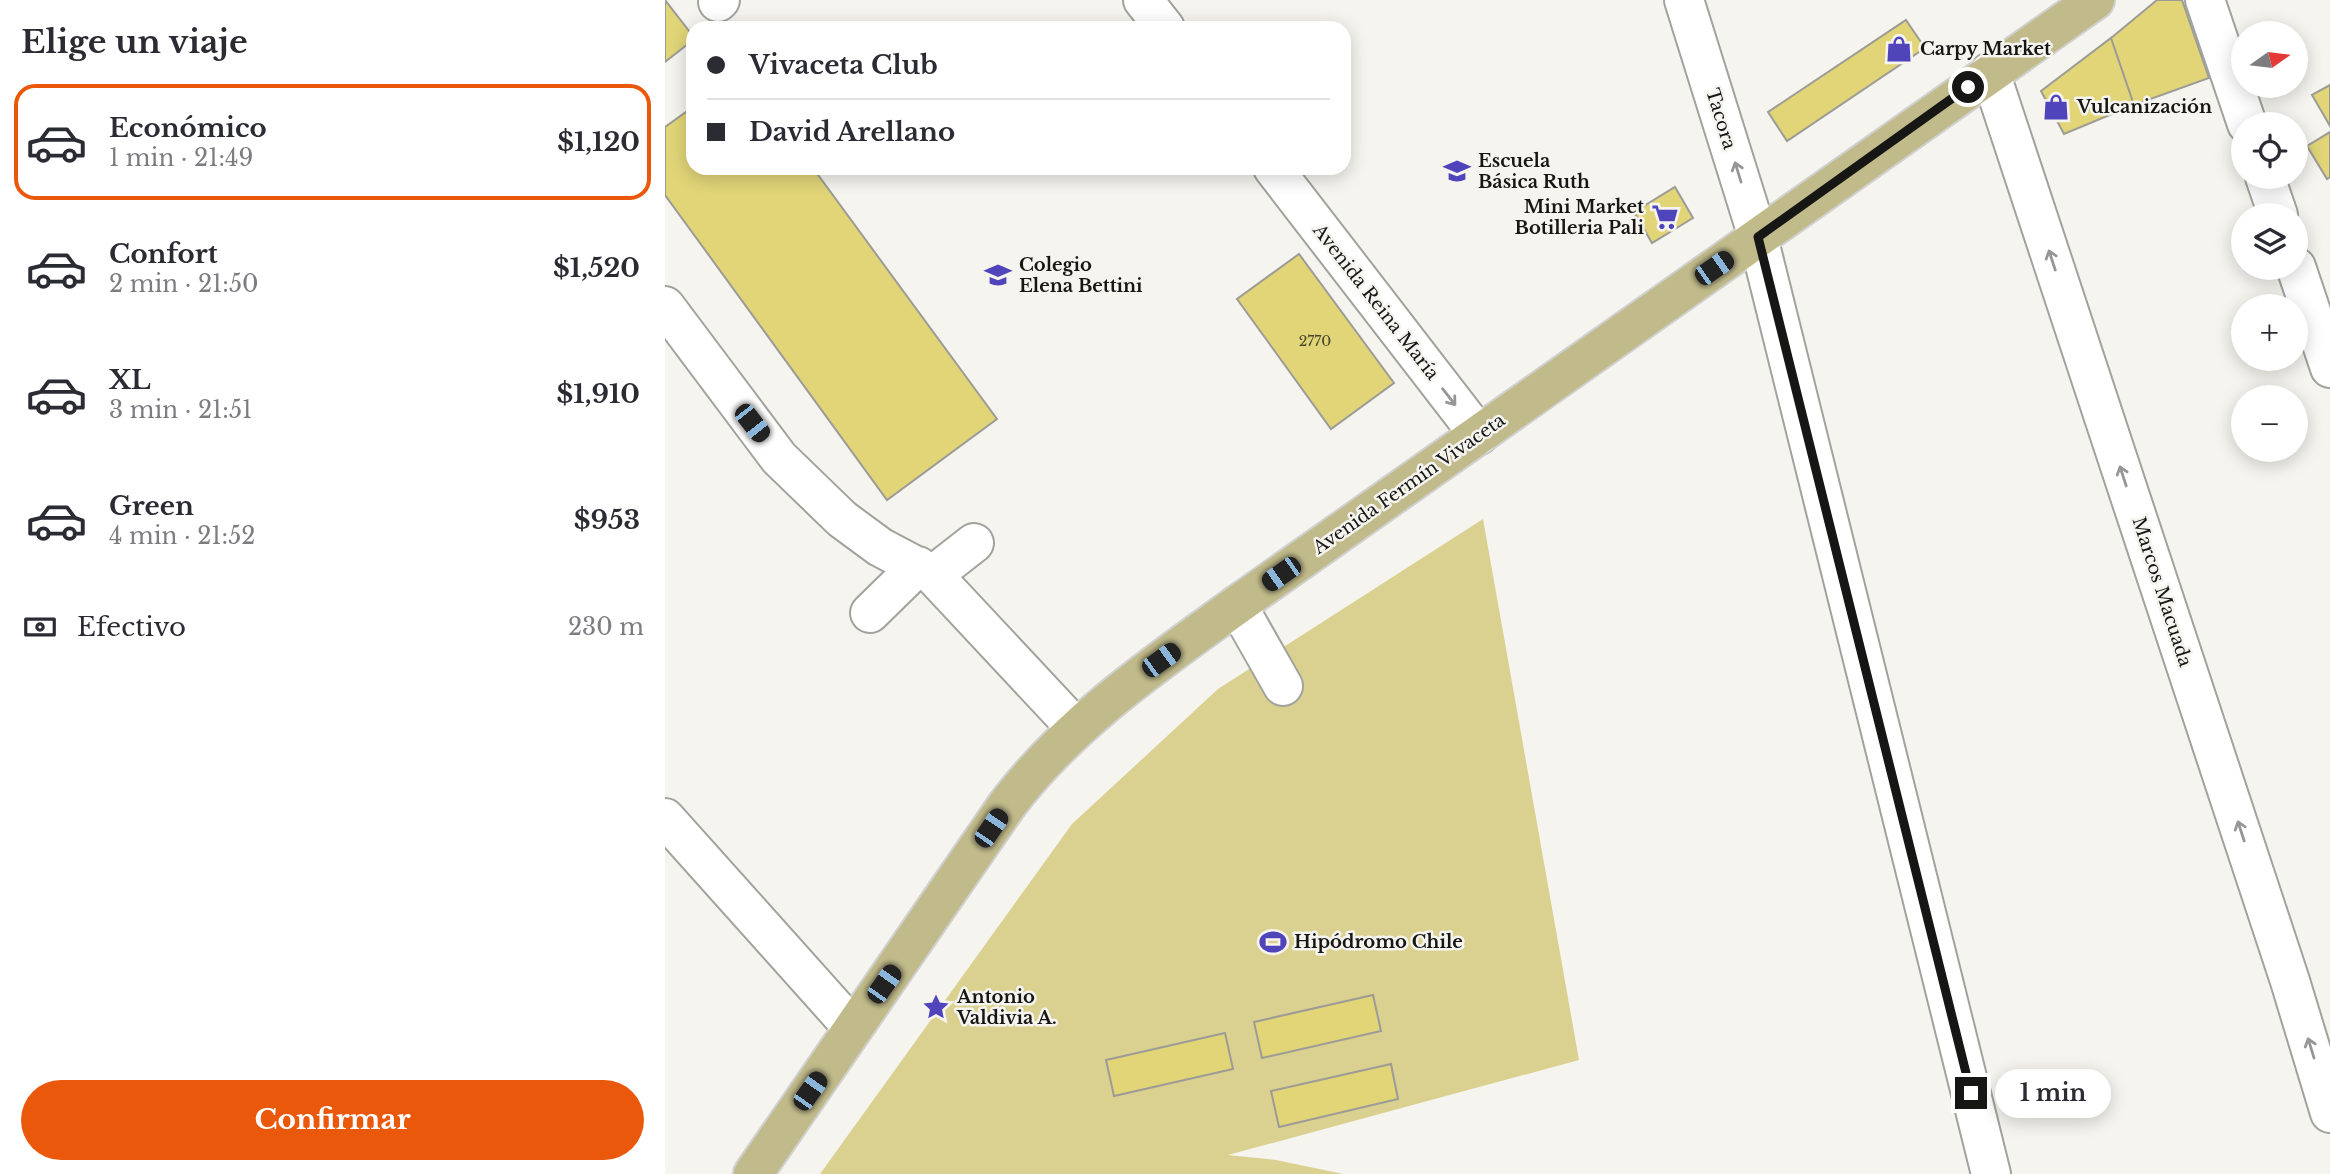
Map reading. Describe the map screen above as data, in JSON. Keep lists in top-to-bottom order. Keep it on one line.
{"streets":{"main road":["Avenida Fermín Vivaceta"],"street":["Tacora","Avenida Reina María","Marcos Macuada"]},"crossings":[["Tacora","Avenida Fermín Vivaceta"],["Avenida Reina María","Avenida Fermín Vivaceta"],["Avenida Fermín Vivaceta","Marcos Macuada"]],"one_way":["Avenida Reina María","Marcos Macuada"],"places":{"shop":["Carpy Market","Vulcanización"],"school or university":["Escuela Básica Ruth","Colegio Elena Bettini"],"supermarket":["Mini Market Botilleria Pali"],"sports":["Hipódromo Chile"],"place":["Antonio Valdivia A."]},"house_numbers":["2770"],"north":"right","page":{"heading":"Elige un viaje","map_buttons":["+","−"],"banner":["Vivaceta Club","David Arellano"],"list":[{"name":"Económico","note":"1 min · 21:49","value":"$1,120"},{"name":"Confort","note":"2 min · 21:50","value":"$1,520"},{"name":"XL","note":"3 min · 21:51","value":"$1,910"},{"name":"Green","note":"4 min · 21:52","value":"$953"}],"pay":["Efectivo","230 m"],"buttons":"Confirmar","bubble":"1 min"}}
